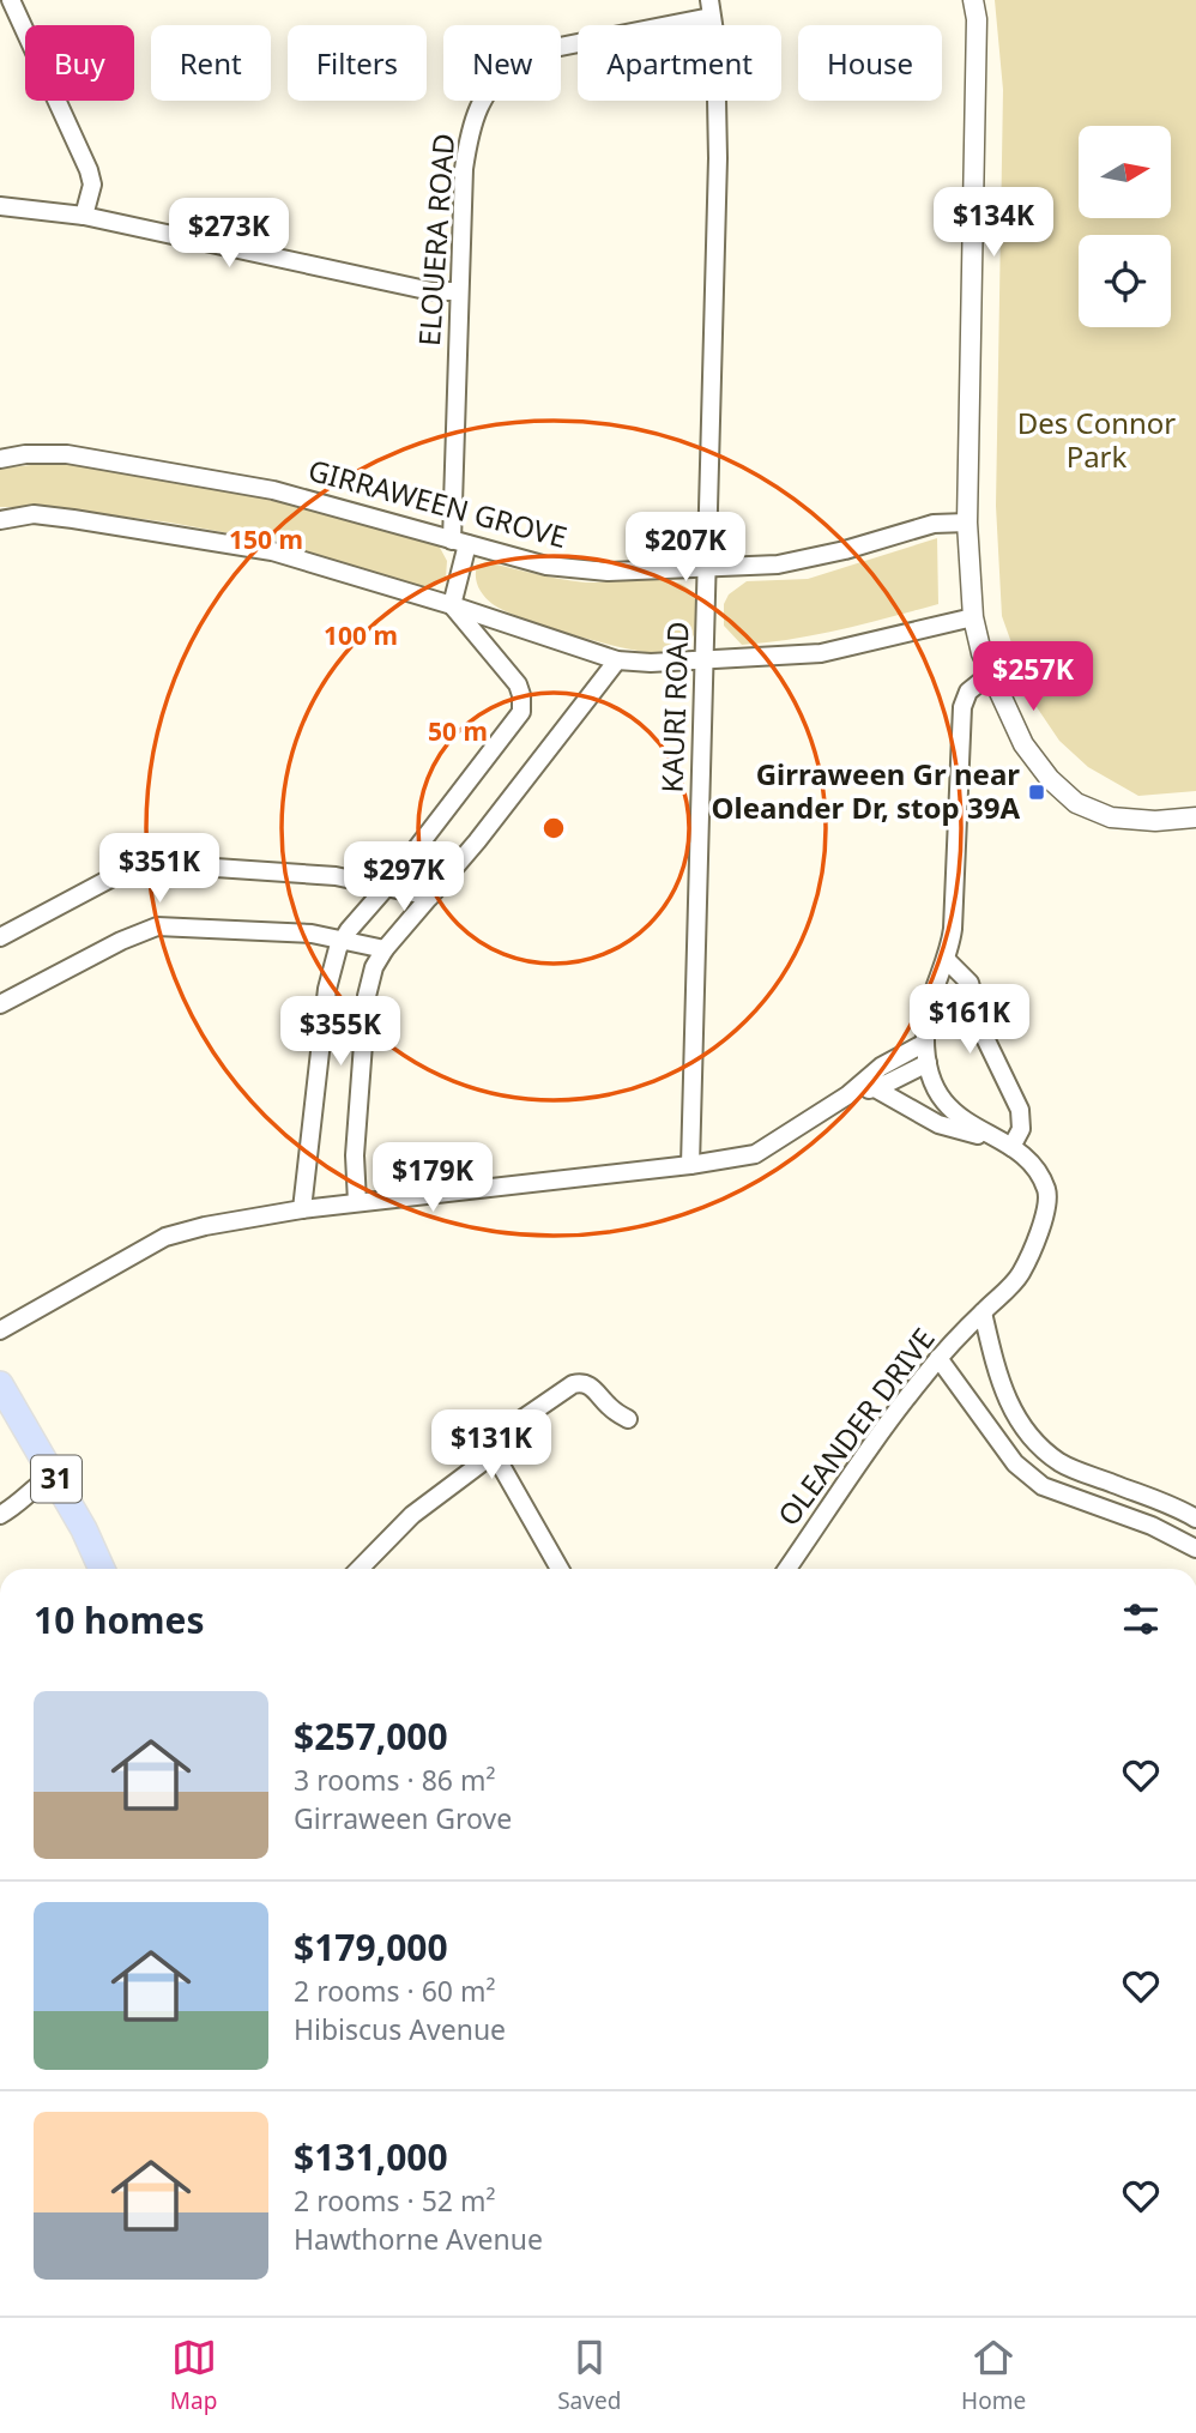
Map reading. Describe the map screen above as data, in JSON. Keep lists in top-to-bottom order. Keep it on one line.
{"streets":{"main road":["31"],"street":["ELOUERA ROAD","GIRRAWEEN GROVE","KAURI ROAD","OLEANDER DRIVE"]},"crossings":[["ELOUERA ROAD","GIRRAWEEN GROVE"],["ELOUERA ROAD","KAURI ROAD"],["GIRRAWEEN GROVE","KAURI ROAD"]],"parks":["Des Connor Park"],"places":{"transit":["Girraween Gr near Oleander Dr, stop 39A"]},"north":"right","page":{"chip":["Buy","Rent","Filters","New","Apartment","House"],"price":["$134K","$273K","$207K","$257K","$351K","$297K","$161K","$355K","$179K","$131K"],"heading":"10 homes","list":[{"name":"$257,000","note":"3 rooms · 86 m² · Girraween Grove"},{"name":"$179,000","note":"2 rooms · 60 m² · Hibiscus Avenue"},{"name":"$131,000","note":"2 rooms · 52 m² · Hawthorne Avenue"}],"tabs":["Map","Saved","Home"]},"rings":["150 m","100 m","50 m"]}
